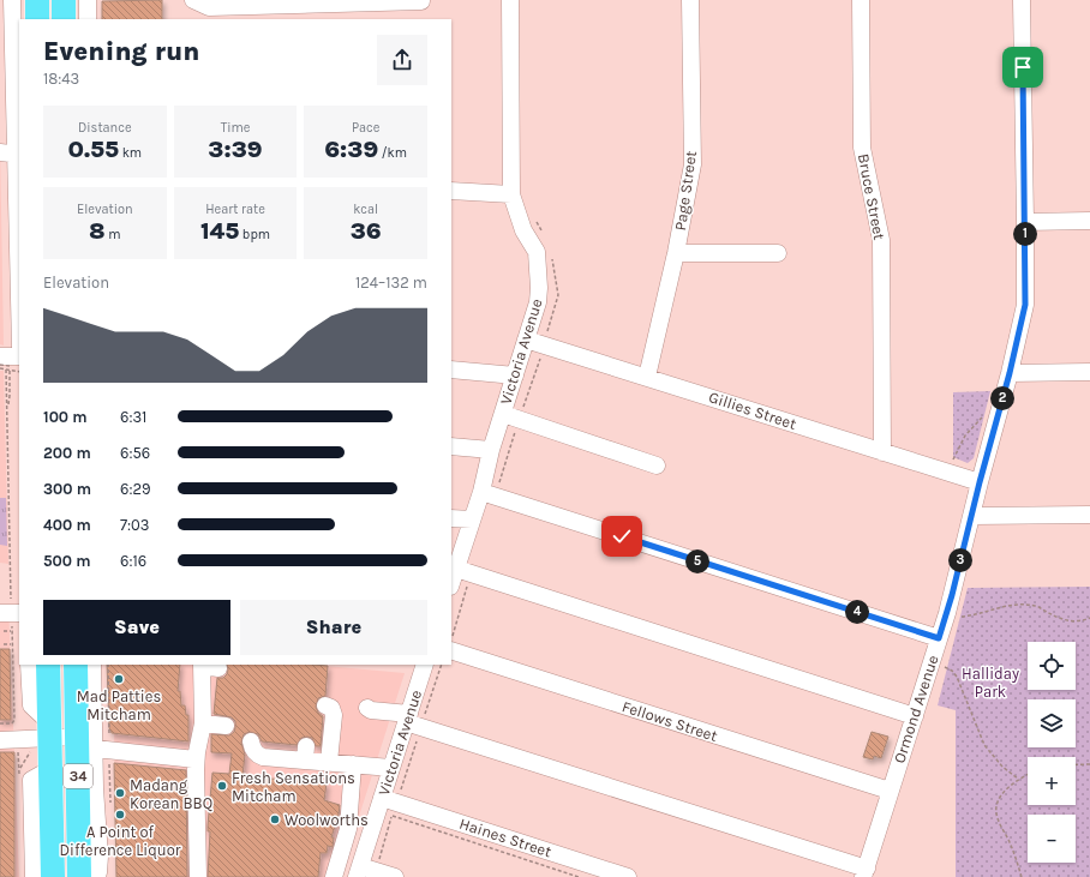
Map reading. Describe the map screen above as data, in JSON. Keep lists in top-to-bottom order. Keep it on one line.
{"streets":{"highway":["34"],"street":["Page Street","Bruce Street","Victoria Avenue","Gillies Street","Ormond Avenue","Fellows Street","Haines Street"]},"crossings":[["Page Street","Gillies Street"],["Bruce Street","Gillies Street"],["Victoria Avenue","Gillies Street"],["Victoria Avenue","Haines Street"],["Gillies Street","Ormond Avenue"],["Ormond Avenue","Fellows Street"]],"parks":["Halliday Park"],"places":["Mad Patties Mitcham","Fresh Sensations Mitcham","Madang Korean BBQ","A Point of Difference Liquor","Woolworths"],"page":{"heading":["Evening run","18:43"],"stats":[["Distance","0.55 km"],["Time","3:39"],["Pace","6:39 /km"],["Elevation","8 m"],["Heart rate","145 bpm"],["kcal","36"]],"pins":["1","2","3","5","4"],"chart":["Elevation","124–132 m"],"list":[{"name":"100 m","note":"6:31"},{"name":"200 m","note":"6:56"},{"name":"300 m","note":"6:29"},{"name":"400 m","note":"7:03"},{"name":"500 m","note":"6:16"}],"buttons":["Save","Share"],"map_buttons":["+","−"]}}
